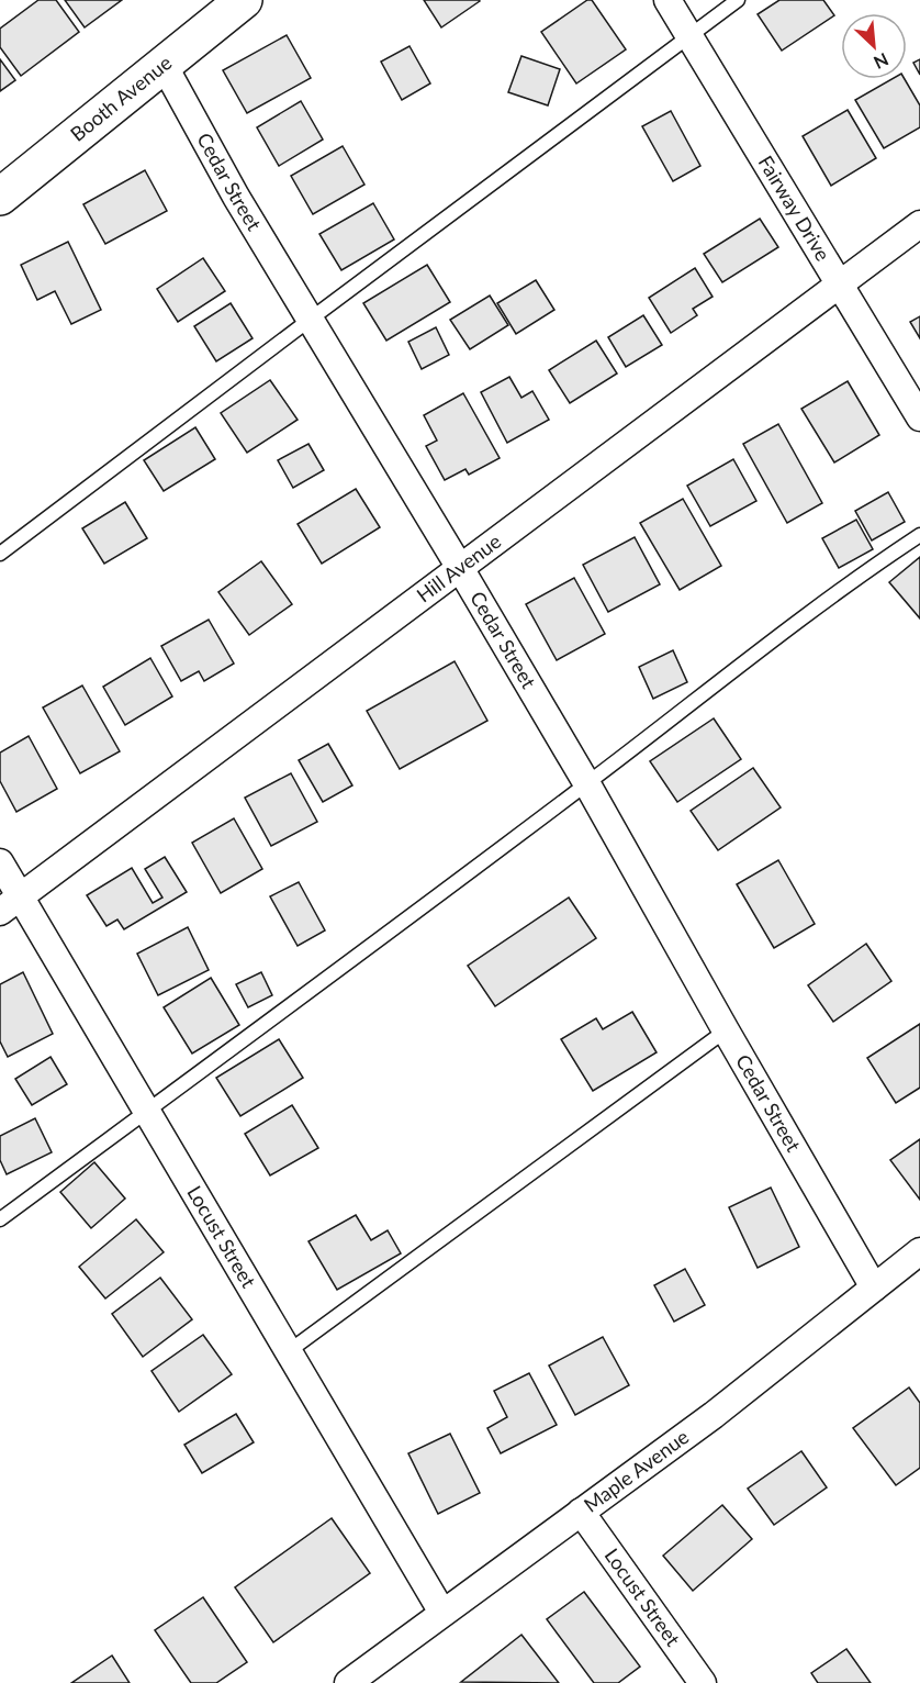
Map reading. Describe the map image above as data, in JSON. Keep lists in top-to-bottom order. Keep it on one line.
{"streets":{"street":["Booth Avenue","Cedar Street","Fairway Drive","Hill Avenue","Locust Street","Maple Avenue"]},"crossings":[["Booth Avenue","Cedar Street"],["Cedar Street","Hill Avenue"],["Cedar Street","Maple Avenue"],["Fairway Drive","Hill Avenue"],["Hill Avenue","Locust Street"],["Locust Street","Maple Avenue"]],"north":"bottom right"}
